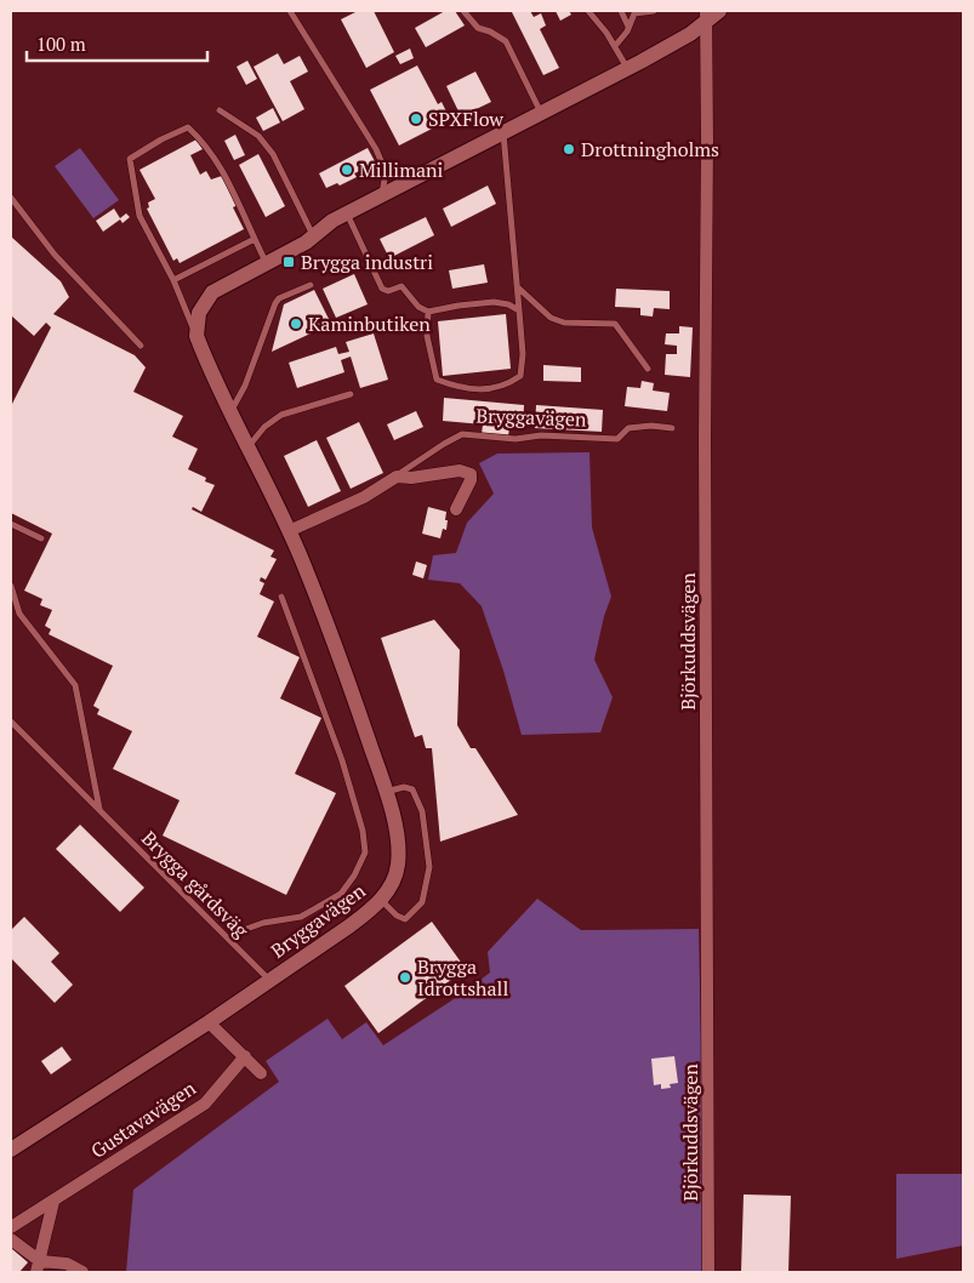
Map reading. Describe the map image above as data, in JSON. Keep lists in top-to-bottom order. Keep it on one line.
{"streets":{"main road":["Bryggavägen"],"street":["Björkuddsvägen","Gustavavägen"],"lane":["Brygga gårdsväg"]},"crossings":[["Bryggavägen","Brygga gårdsväg"]],"places":{"other":["SPXFlow","Drottningholms","Millimani","Kaminbutiken","Brygga Idrottshall"],"transit":["Brygga industri"]},"scale_bar":"100 m"}
